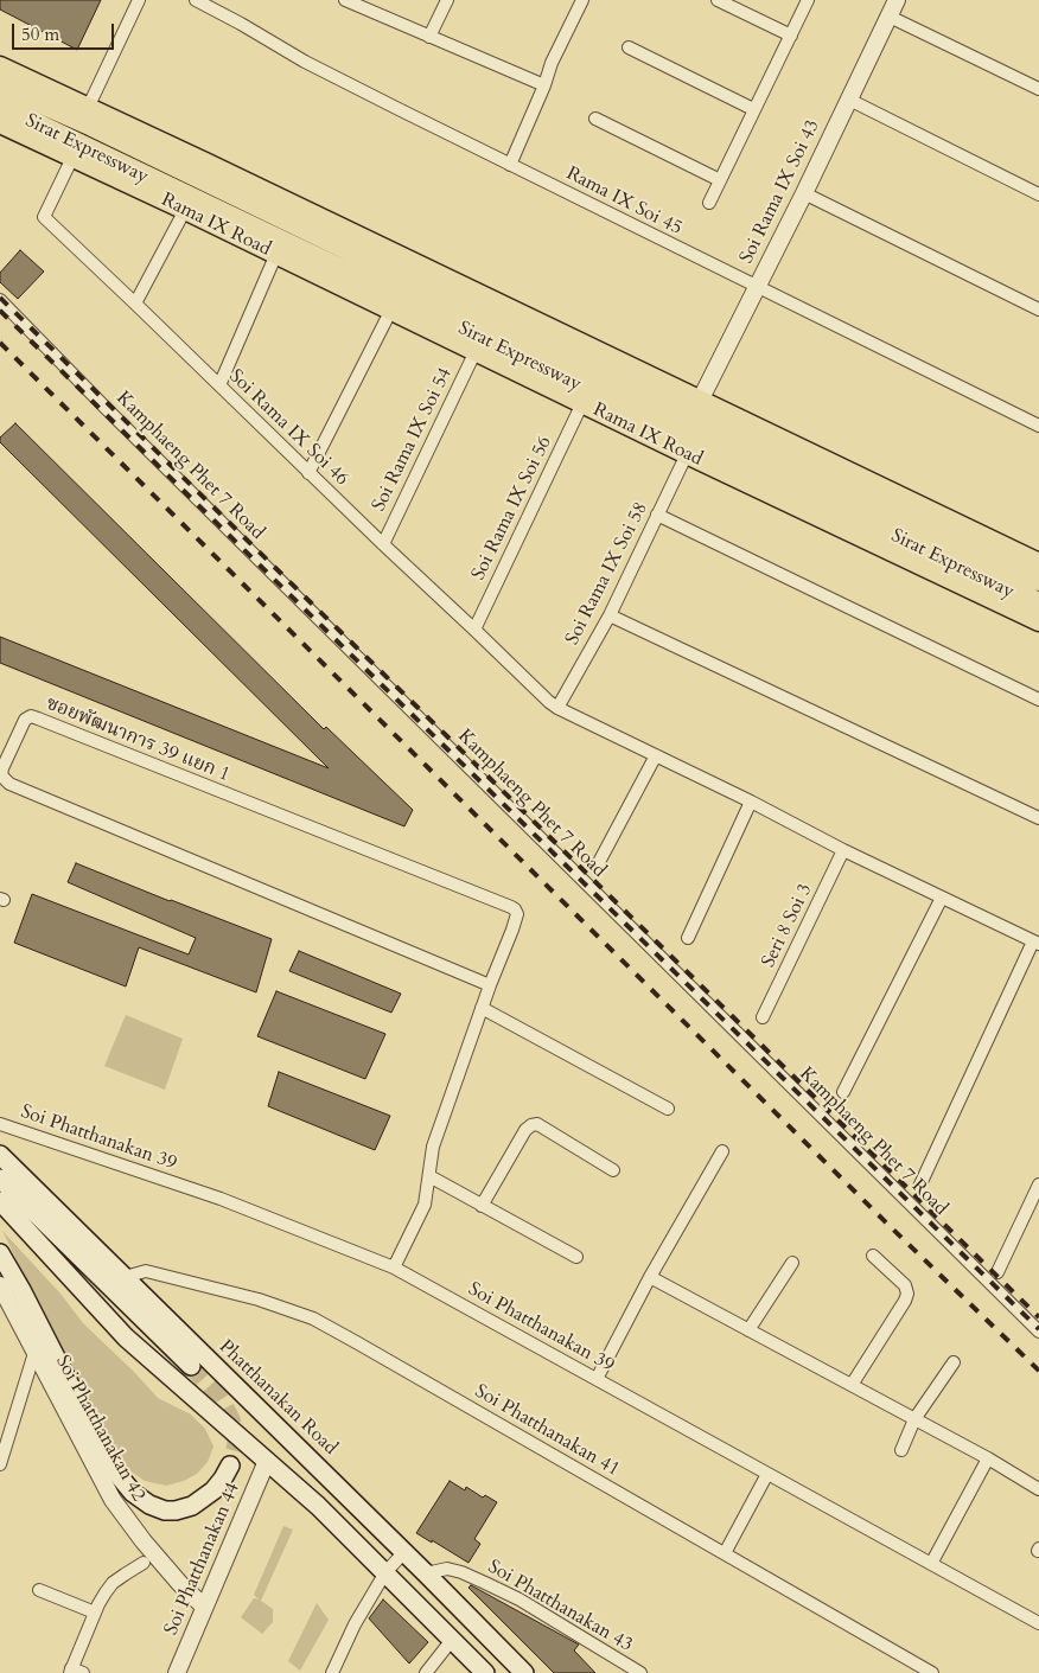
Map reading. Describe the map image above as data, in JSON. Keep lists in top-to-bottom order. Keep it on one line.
{"streets":{"highway":["Sirat Expressway"],"main road":["Rama IX Road","Phatthanakan Road"],"street":["Soi Rama IX Soi 43","Rama IX Soi 45","Soi Rama IX Soi 46","Soi Rama IX Soi 54","Kamphaeng Phet 7 Road","Soi Rama IX Soi 56","Soi Rama IX Soi 58","ซอยพัฒนาการ 39 แยก 1","Seri 8 Soi 3","Soi Phatthanakan 39","Soi Phatthanakan 42","Soi Phatthanakan 41","Soi Phatthanakan 44","Soi Phatthanakan 43"]},"crossings":[["Soi Rama IX Soi 43","Rama IX Soi 45"],["Rama IX Road","Soi Rama IX Soi 46"],["Rama IX Road","Soi Rama IX Soi 54"],["Rama IX Road","Soi Rama IX Soi 56"],["Rama IX Road","Soi Rama IX Soi 58"],["Soi Rama IX Soi 46","Soi Rama IX Soi 54"],["Soi Rama IX Soi 46","Soi Rama IX Soi 56"],["Soi Rama IX Soi 46","Soi Rama IX Soi 58"],["Soi Rama IX Soi 46","Seri 8 Soi 3"],["ซอยพัฒนาการ 39 แยก 1","Soi Phatthanakan 39"],["Phatthanakan Road","Soi Phatthanakan 41"],["Phatthanakan Road","Soi Phatthanakan 43"],["Soi Phatthanakan 42","Soi Phatthanakan 44"]],"scale_bar":"50 m"}
